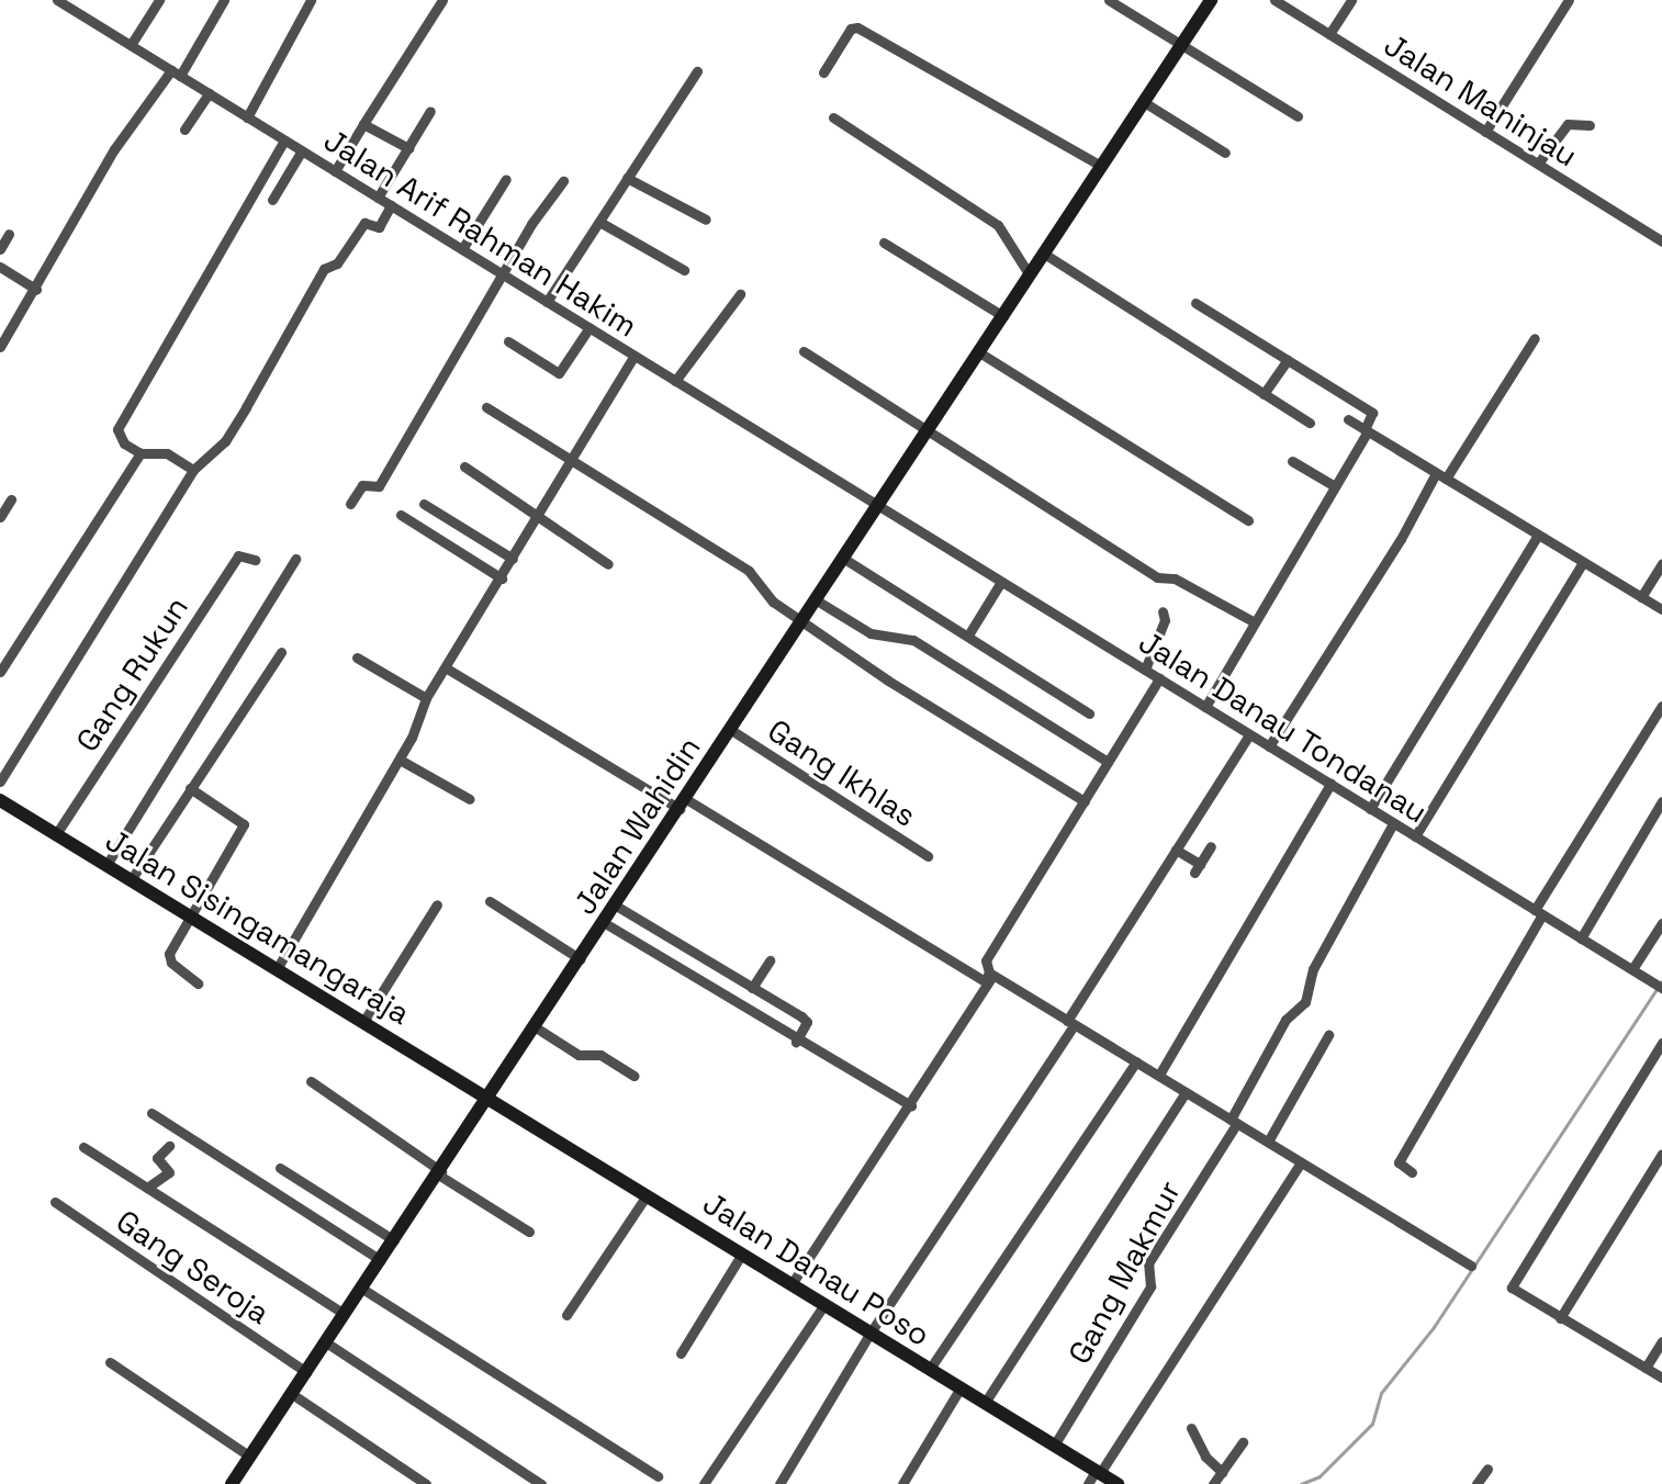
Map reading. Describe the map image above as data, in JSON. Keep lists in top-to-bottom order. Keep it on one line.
{"streets":{"street":["Jalan Maninjau","Jalan Arif Rahman Hakim","Gang Rukun","Jalan Danau Tondanau","Gang Ikhlas","Jalan Wahidin","Jalan Sisingamangaraja","Gang Seroja","Jalan Danau Poso","Gang Makmur"]},"crossings":[["Jalan Arif Rahman Hakim","Jalan Danau Tondanau"],["Jalan Arif Rahman Hakim","Jalan Wahidin"],["Gang Rukun","Jalan Sisingamangaraja"],["Jalan Danau Tondanau","Jalan Wahidin"],["Jalan Danau Tondanau","Gang Makmur"],["Gang Ikhlas","Jalan Wahidin"],["Jalan Wahidin","Jalan Sisingamangaraja"],["Jalan Wahidin","Gang Seroja"],["Jalan Wahidin","Jalan Danau Poso"],["Jalan Sisingamangaraja","Jalan Danau Poso"],["Jalan Danau Poso","Gang Makmur"]]}
